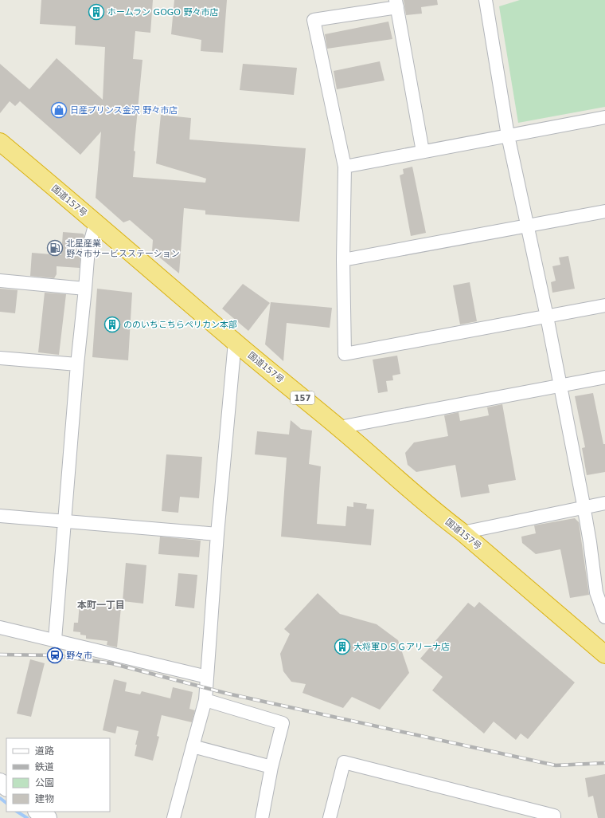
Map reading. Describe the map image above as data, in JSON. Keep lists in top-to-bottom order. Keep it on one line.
{"streets":{"highway":["国道157号","157"]},"districts":["本町一丁目"],"places":{"building":["ホームラン GOGO 野々市店","ののいちこちらペリカン本部","大将軍ＤＳＧアリーナ店"],"shop":["日産プリンス金沢 野々市店"],"fuel station":["北星産業 野々市サービスステーション"],"station":["野々市"]},"legend":["道路","鉄道","公園","建物"]}
